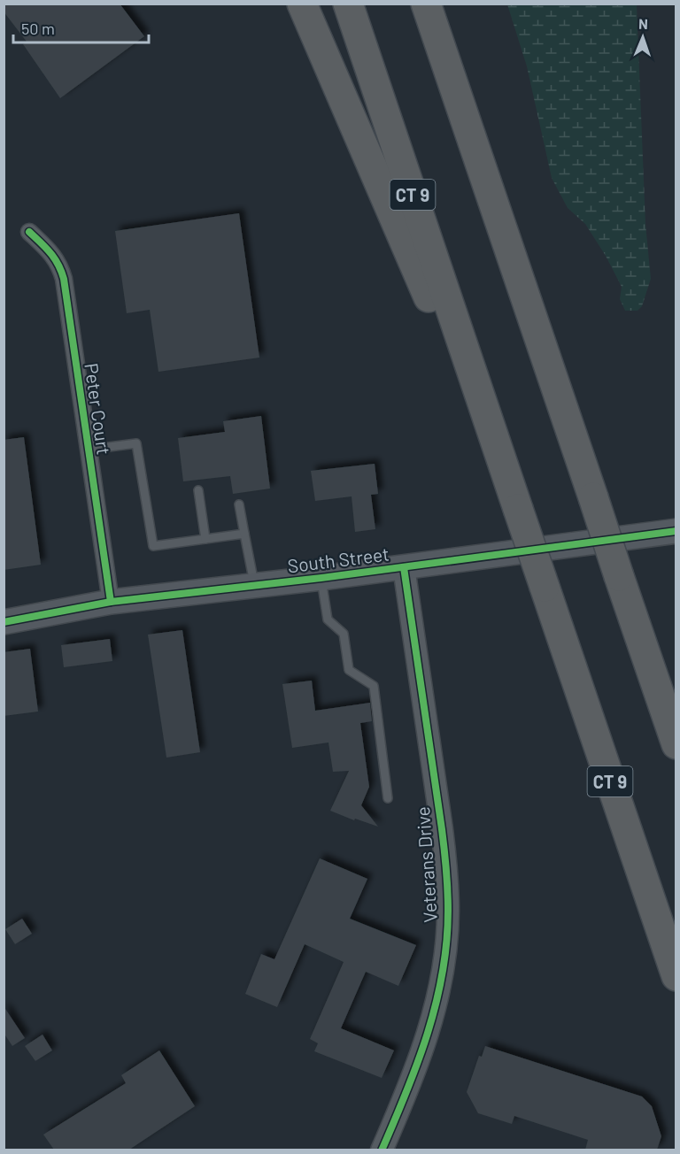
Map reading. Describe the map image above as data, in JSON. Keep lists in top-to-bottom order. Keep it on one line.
{"streets":{"highway":["CT 9"],"main road":["South Street"],"street":["Peter Court","Veterans Drive"]},"crossings":[["Peter Court","South Street"],["South Street","Veterans Drive"]],"scale_bar":"50 m","north":"top"}
